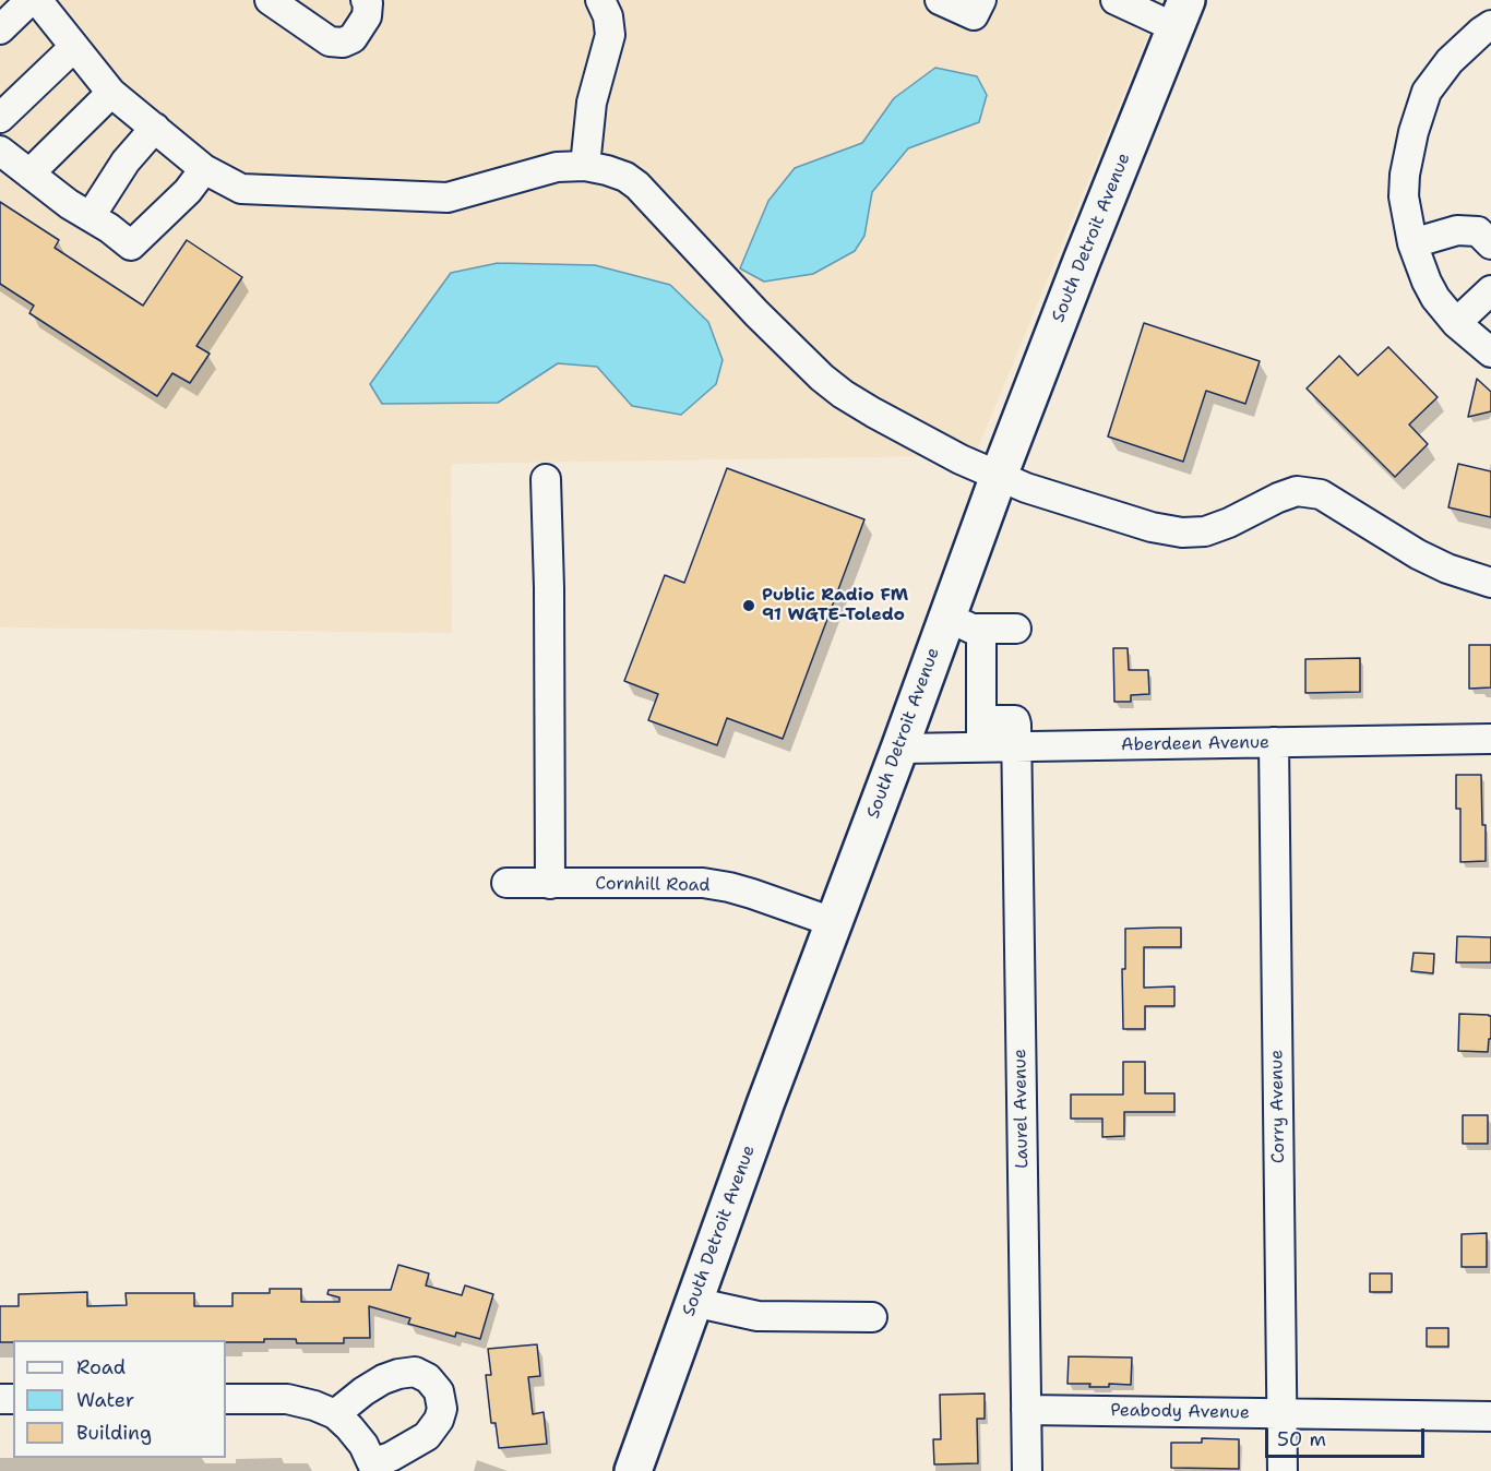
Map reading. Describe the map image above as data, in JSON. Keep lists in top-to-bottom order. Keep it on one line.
{"streets":{"main road":["South Detroit Avenue"],"street":["Aberdeen Avenue","Cornhill Road","Corry Avenue","Laurel Avenue","Peabody Avenue"]},"crossings":[["South Detroit Avenue","Aberdeen Avenue"],["South Detroit Avenue","Cornhill Road"],["Aberdeen Avenue","Corry Avenue"],["Aberdeen Avenue","Laurel Avenue"],["Corry Avenue","Peabody Avenue"],["Laurel Avenue","Peabody Avenue"]],"places":["Public Radio FM 91 WGTE-Toledo"],"legend":["Road","Water","Building"],"scale_bar":"50 m"}
